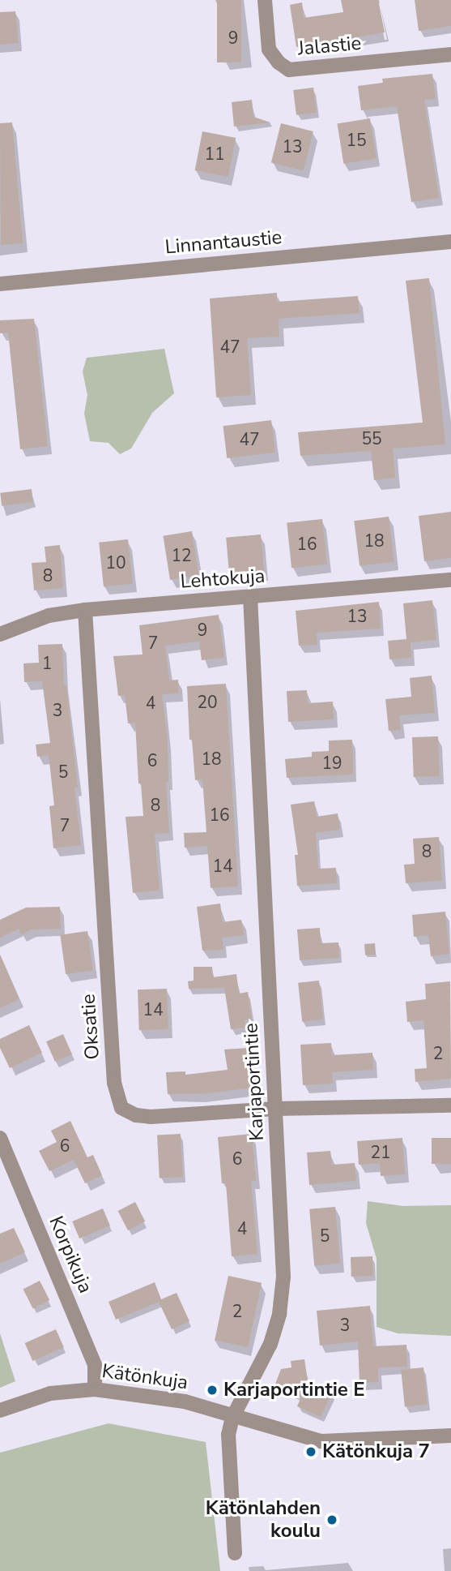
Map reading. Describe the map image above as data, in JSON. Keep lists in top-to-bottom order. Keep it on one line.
{"streets":{"street":["Jalastie","Linnantaustie","Lehtokuja","Oksatie","Karjaportintie","Korpikuja","Kätönkuja"]},"crossings":[["Lehtokuja","Oksatie"],["Lehtokuja","Karjaportintie"],["Oksatie","Karjaportintie"],["Karjaportintie","Kätönkuja"],["Korpikuja","Kätönkuja"]],"places":["Karjaportintie E","Kätönkuja 7","Kätönlahden koulu"],"house_numbers":["9","15","13","11","47","55","47","18","16","12","10","8","13","9","7","1","20","4","3","18","6","19","5","8","16","7","8","14","14","2","6","21","6","4","5","2","3"]}
